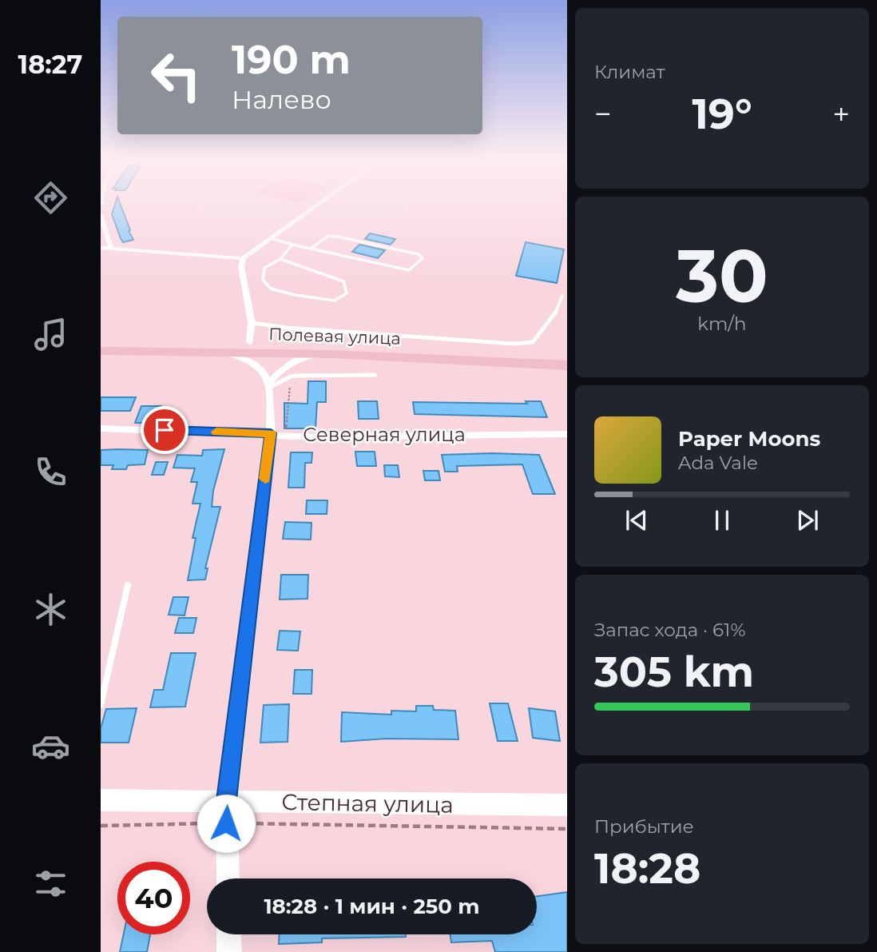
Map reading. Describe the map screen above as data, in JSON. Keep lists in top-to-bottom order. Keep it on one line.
{"streets":{"highway":["Полевая улица"],"street":["Северная улица","Степная улица"]},"page":{"tabs":"18:27","tile":["Климат",["30","km/h"],["Запас хода · 61%","305 km"],["Прибытие","18:28"]],"turn":["190 m","Налево"],"heat":["−","19°","+"],"song":["Paper Moons","Ada Vale"],"limit":"40","trip":"18:28 · 1 мин · 250 m"}}
